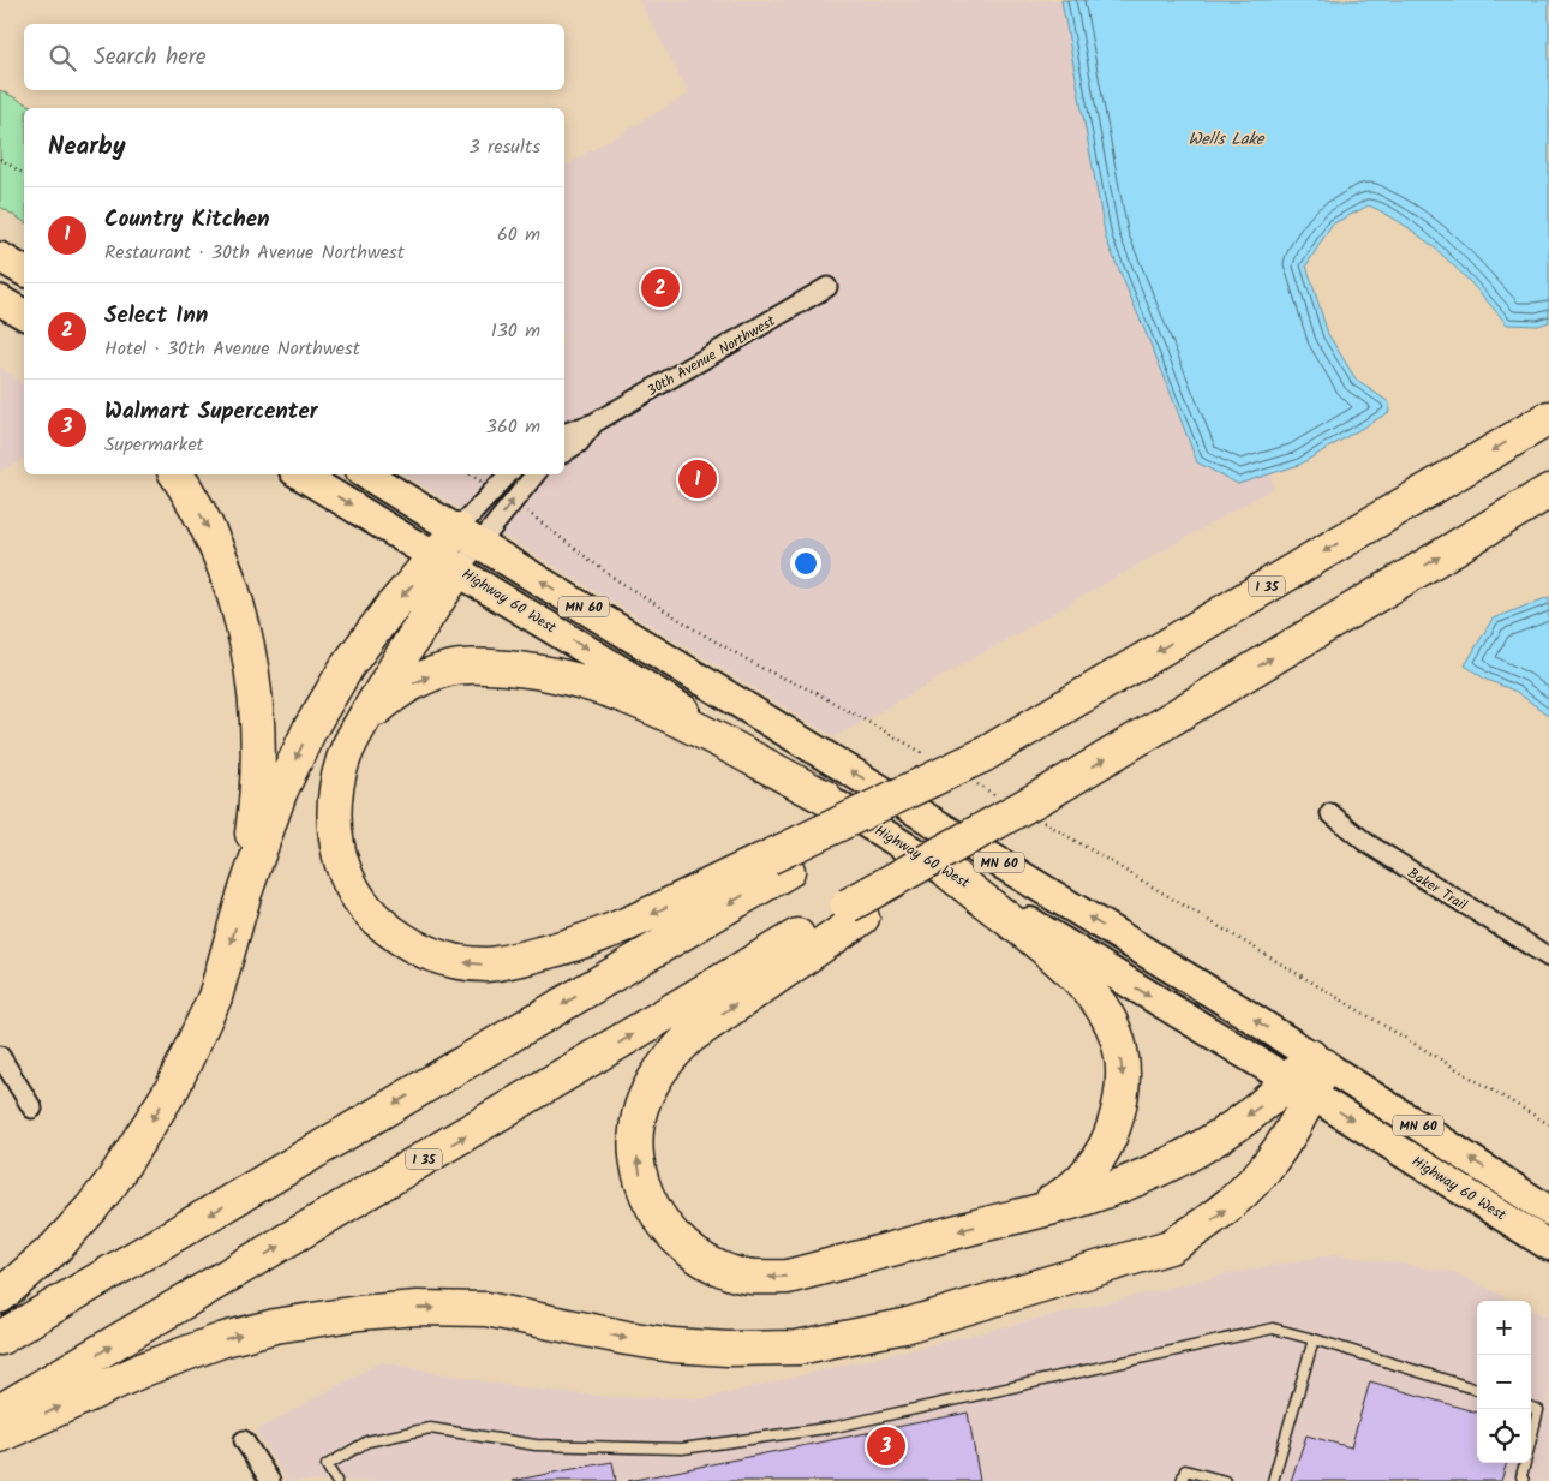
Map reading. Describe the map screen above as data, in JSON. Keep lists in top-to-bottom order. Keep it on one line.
{"streets":{"highway":["I 35"],"main road":["Highway 60 West","MN 60"],"street":["30th Avenue Northwest","Baker Trail"]},"water":["Wells Lake"],"page":{"search":"Search here","heading":["Nearby","3 results"],"list":[{"mark":"1","name":"Country Kitchen","note":"Restaurant · 30th Avenue Northwest","value":"60 m"},{"mark":"2","name":"Select Inn","note":"Hotel · 30th Avenue Northwest","value":"130 m"},{"mark":"3","name":"Walmart Supercenter","note":"Supermarket","value":"360 m"}],"pins":["2","1","3"],"map_buttons":["+","−"]}}
